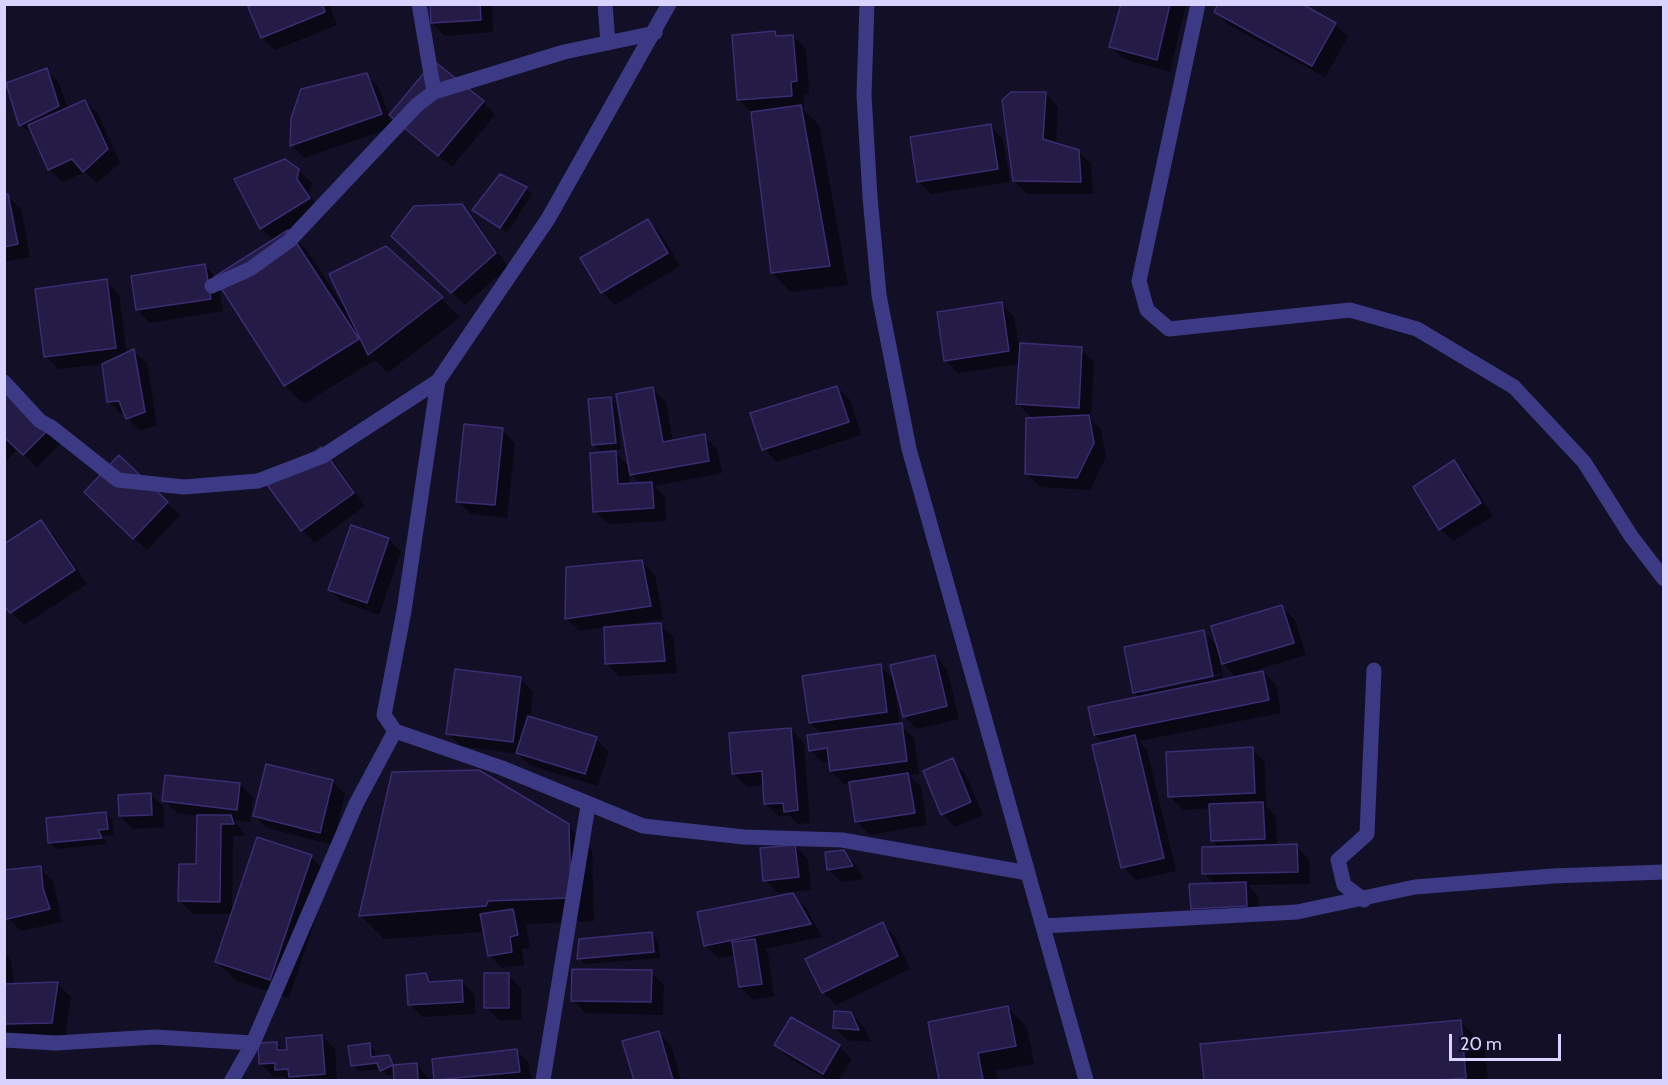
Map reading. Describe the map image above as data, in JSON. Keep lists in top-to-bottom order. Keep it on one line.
{"scale_bar":"20 m"}
